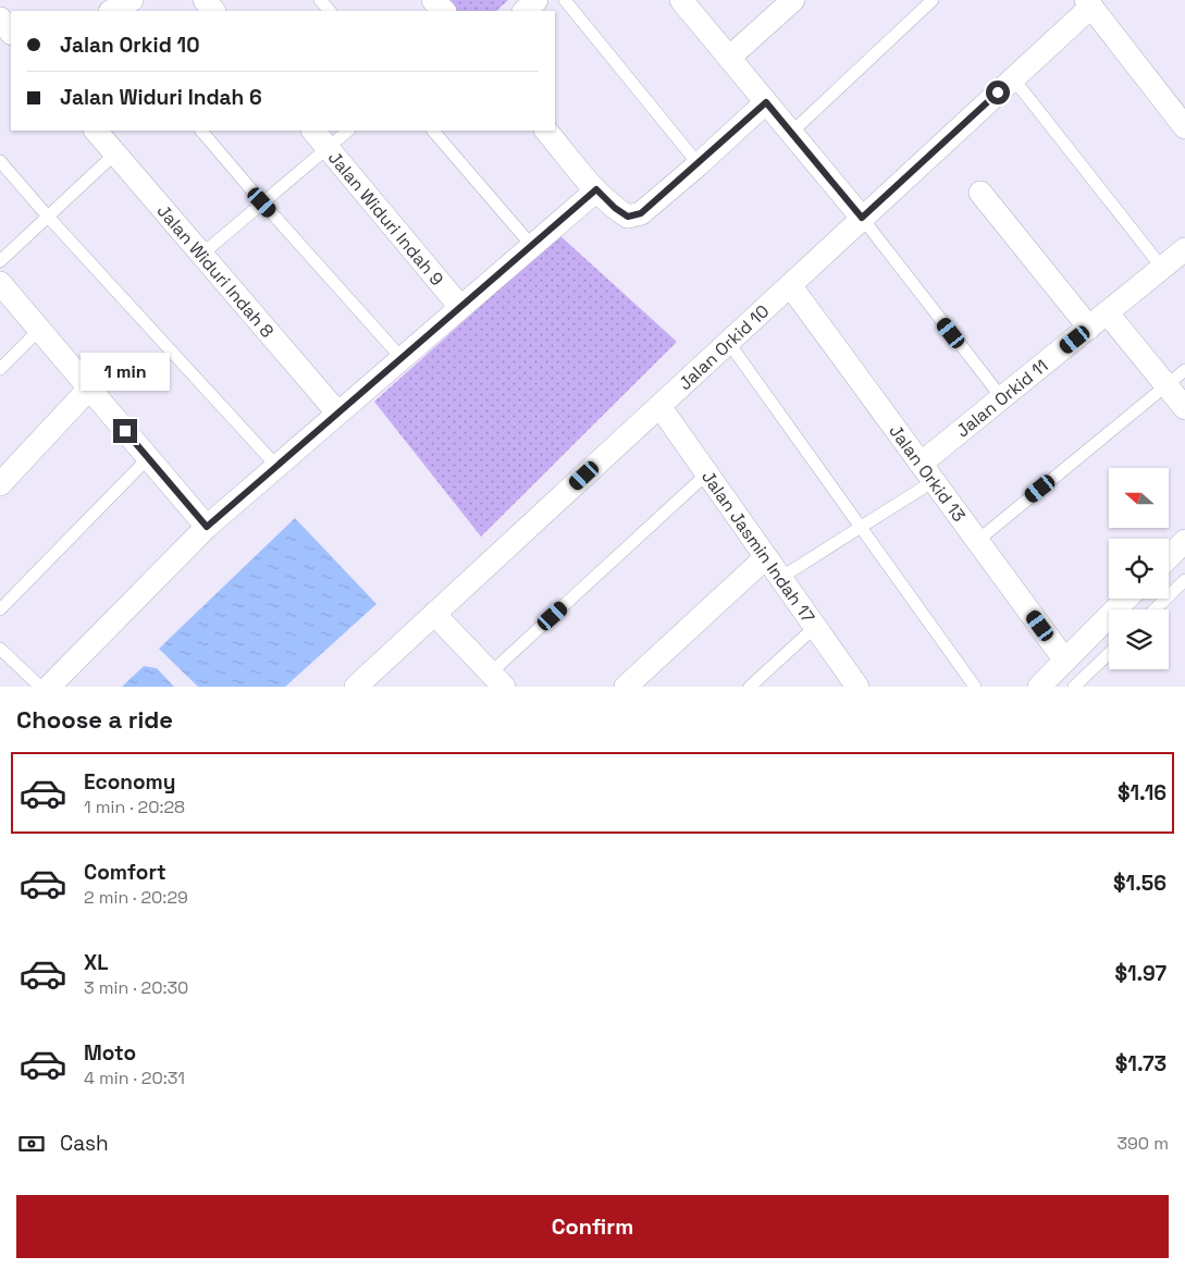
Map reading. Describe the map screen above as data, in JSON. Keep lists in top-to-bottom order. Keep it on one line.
{"streets":{"street":["Jalan Widuri Indah 9","Jalan Widuri Indah 8","Jalan Orkid 10","Jalan Orkid 11","Jalan Orkid 13","Jalan Jasmin Indah 17"]},"crossings":[["Jalan Orkid 10","Jalan Orkid 13"],["Jalan Orkid 10","Jalan Jasmin Indah 17"],["Jalan Orkid 11","Jalan Orkid 13"]],"north":"left","page":{"banner":["Jalan Orkid 10","Jalan Widuri Indah 6"],"bubble":"1 min","heading":"Choose a ride","list":[{"name":"Economy","note":"1 min · 20:28","value":"$1.16"},{"name":"Comfort","note":"2 min · 20:29","value":"$1.56"},{"name":"XL","note":"3 min · 20:30","value":"$1.97"},{"name":"Moto","note":"4 min · 20:31","value":"$1.73"}],"pay":["Cash","390 m"],"buttons":"Confirm"}}
